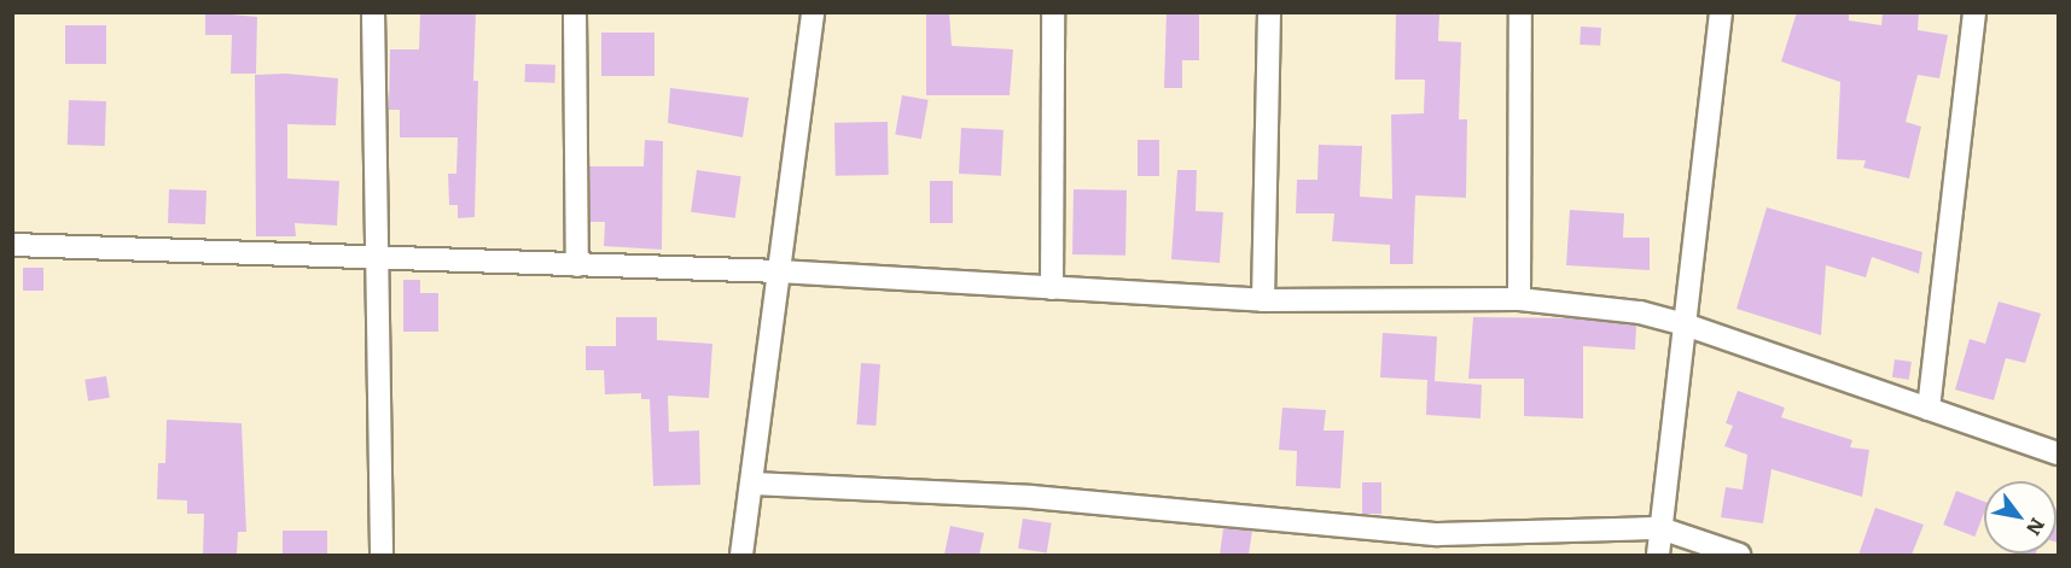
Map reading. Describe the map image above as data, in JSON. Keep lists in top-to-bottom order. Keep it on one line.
{"north":"bottom right"}
